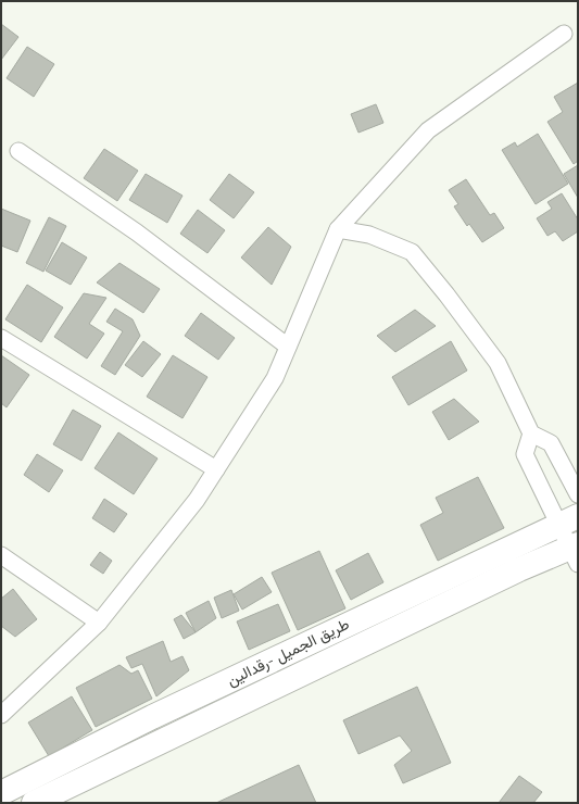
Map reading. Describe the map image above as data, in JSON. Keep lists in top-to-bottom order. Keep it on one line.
{"streets":{"main road":["طريق الجميل -رقدالين"]}}
